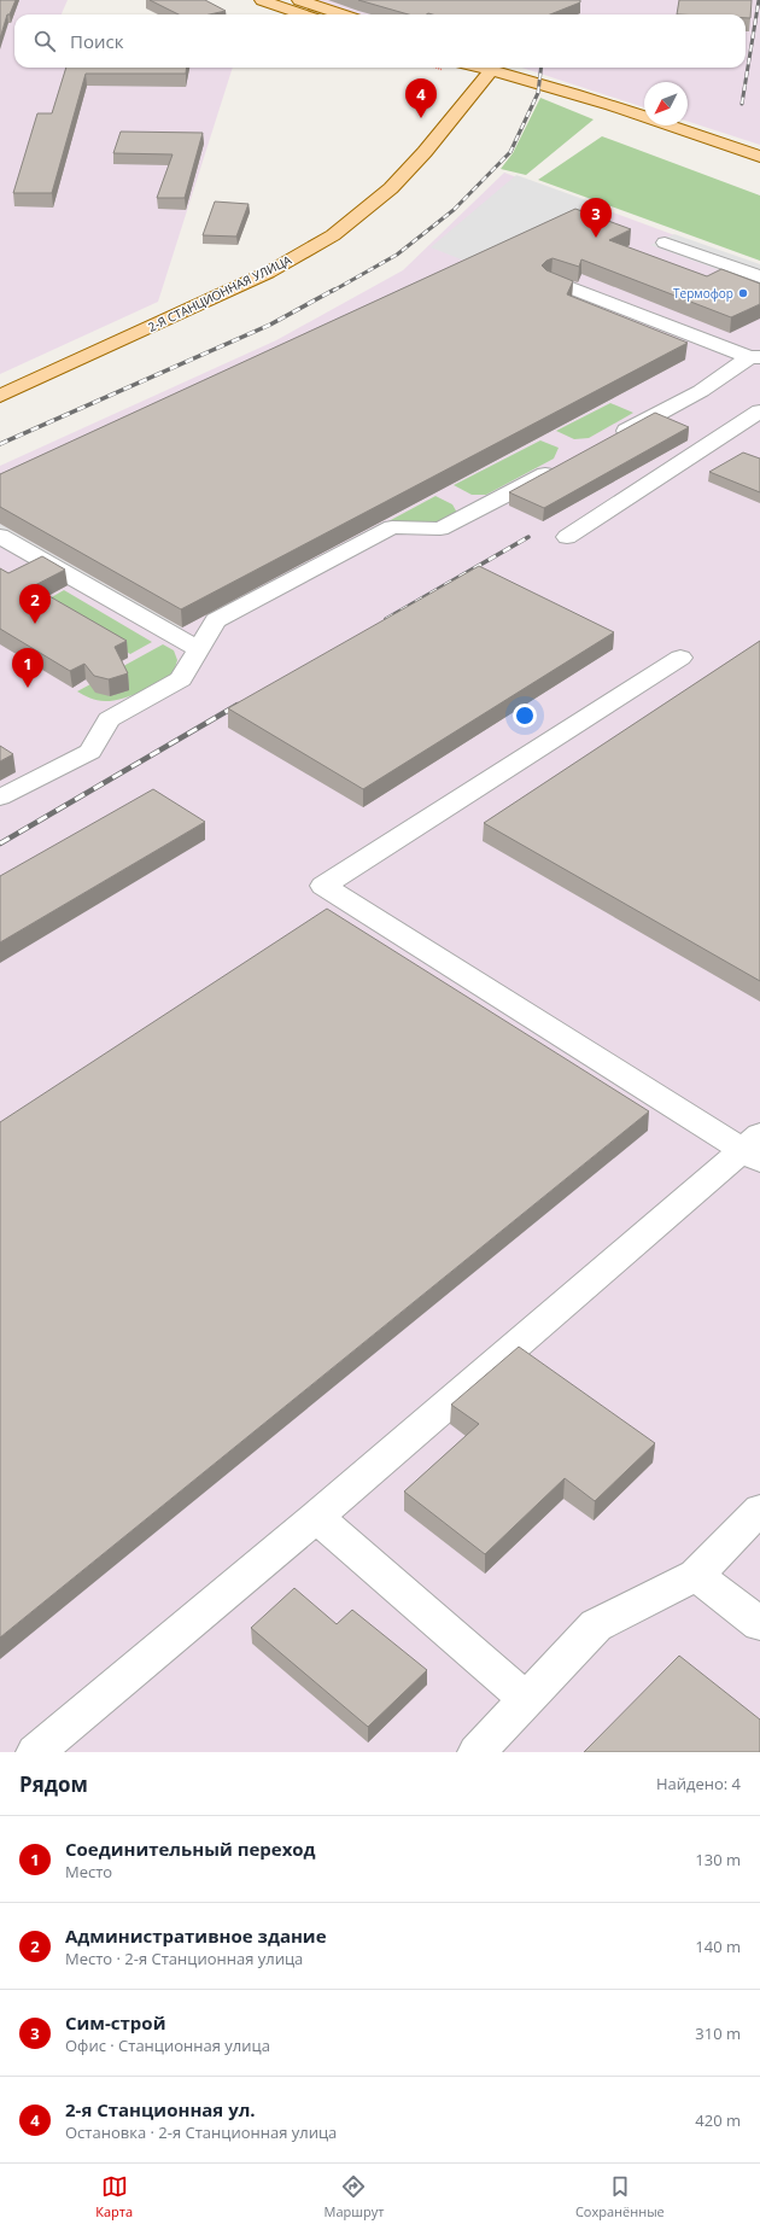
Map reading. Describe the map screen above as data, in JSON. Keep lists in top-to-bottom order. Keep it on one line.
{"streets":{"main road":["2-Я СТАНЦИОННАЯ УЛИЦА"]},"places":["Термофор"],"north":"bottom left","page":{"search":"Поиск","pins":["4","3","2","1"],"heading":["Рядом","Найдено: 4"],"list":[{"mark":"1","name":"Соединительный переход","note":"Место","value":"130 m"},{"mark":"2","name":"Административное здание","note":"Место · 2-я Станционная улица","value":"140 m"},{"mark":"3","name":"Сим-строй","note":"Офис · Станционная улица","value":"310 m"},{"mark":"4","name":"2-я Станционная ул.","note":"Остановка · 2-я Станционная улица","value":"420 m"}],"nav":["Карта","Маршрут","Сохранённые"]}}
